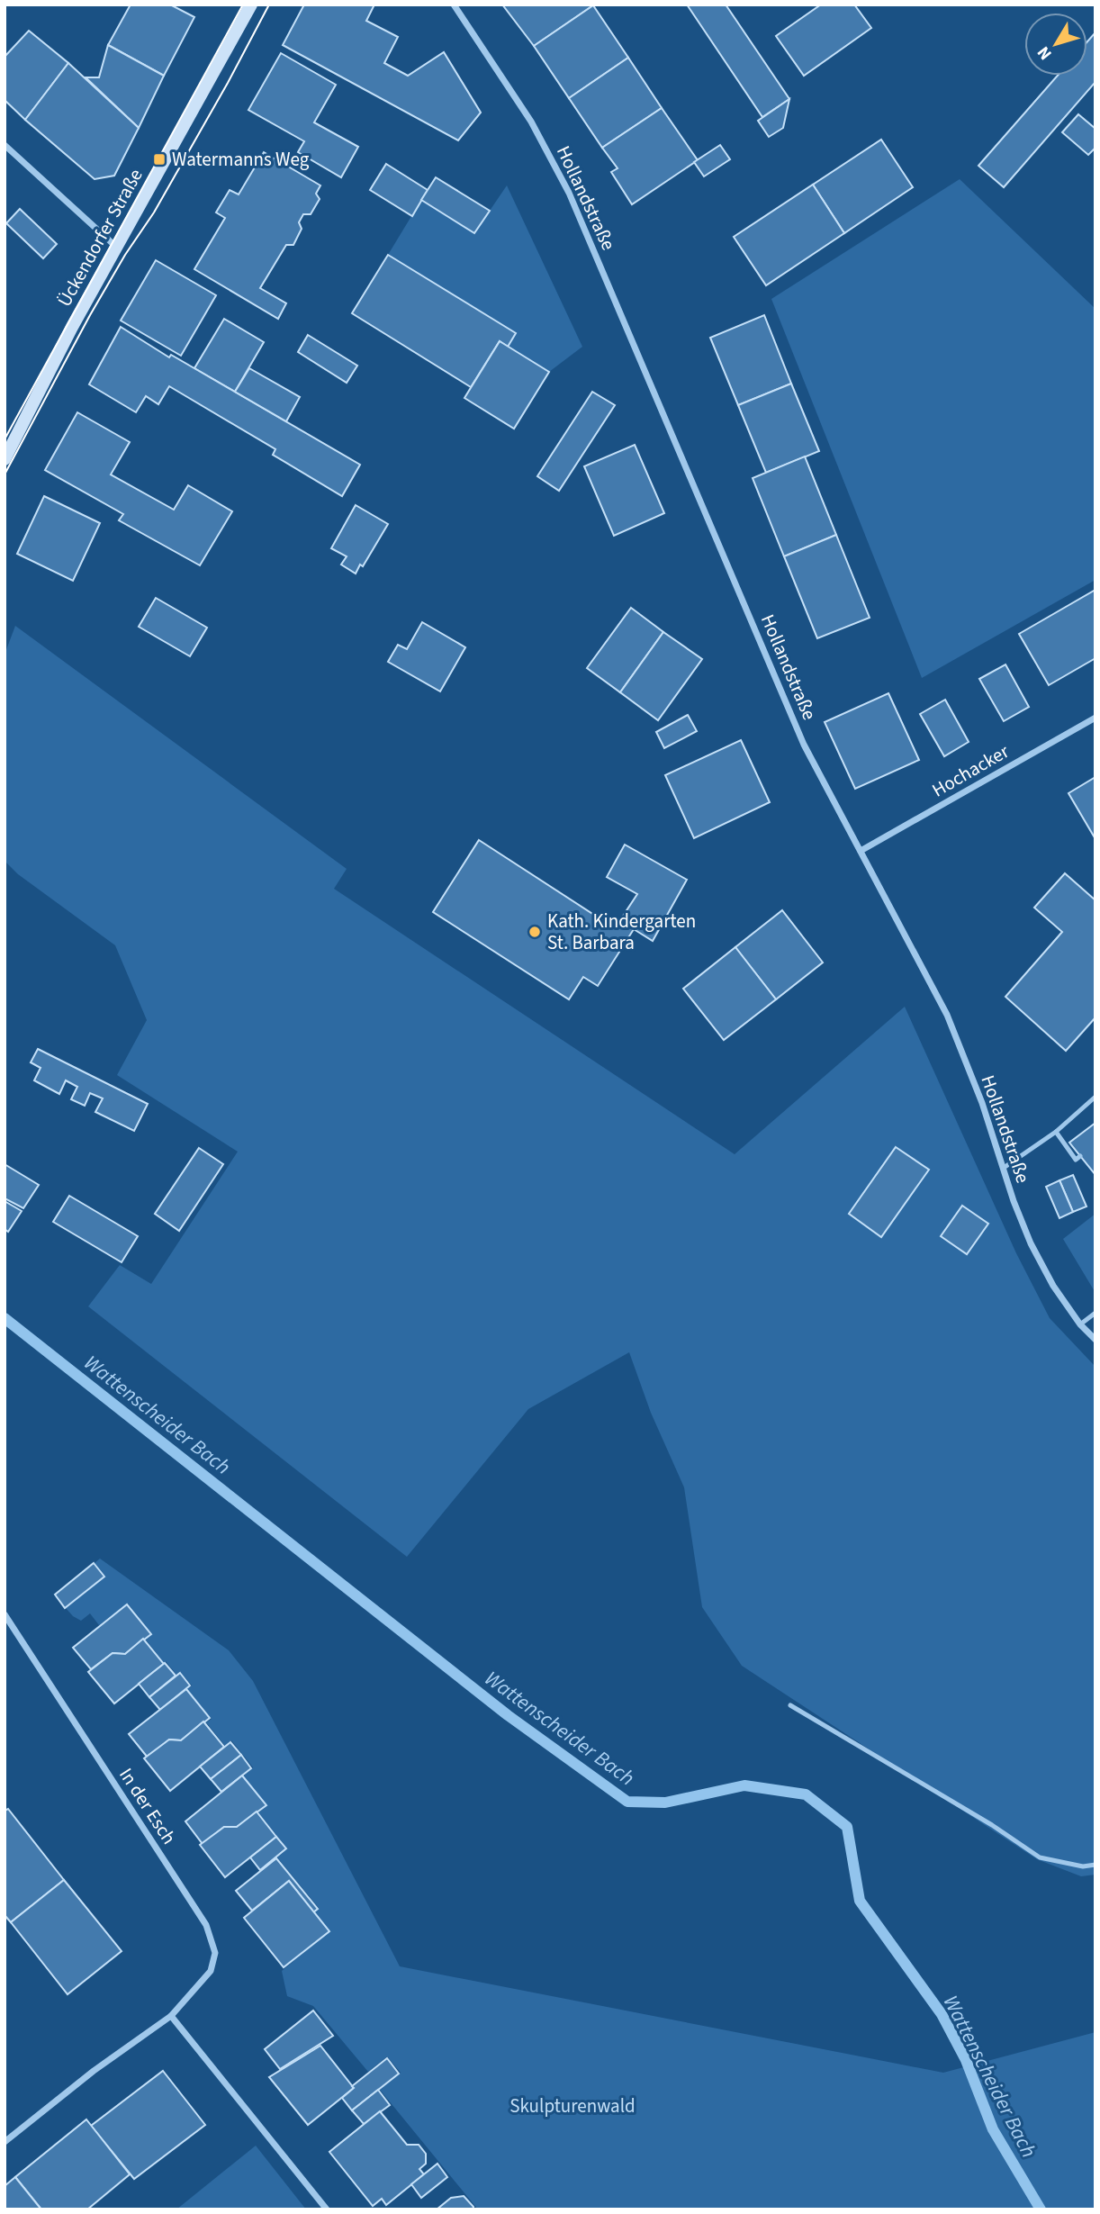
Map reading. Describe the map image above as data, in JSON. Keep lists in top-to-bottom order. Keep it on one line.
{"streets":{"main road":["Ückendorfer Straße"],"street":["Hollandstraße","Hochacker","In der Esch"]},"crossings":[["Hollandstraße","Hochacker"]],"water":["Wattenscheider Bach"],"parks":["Skulpturenwald"],"places":{"transit":["Watermanns Weg"],"other":["Kath. Kindergarten St. Barbara"]},"north":"bottom left"}
